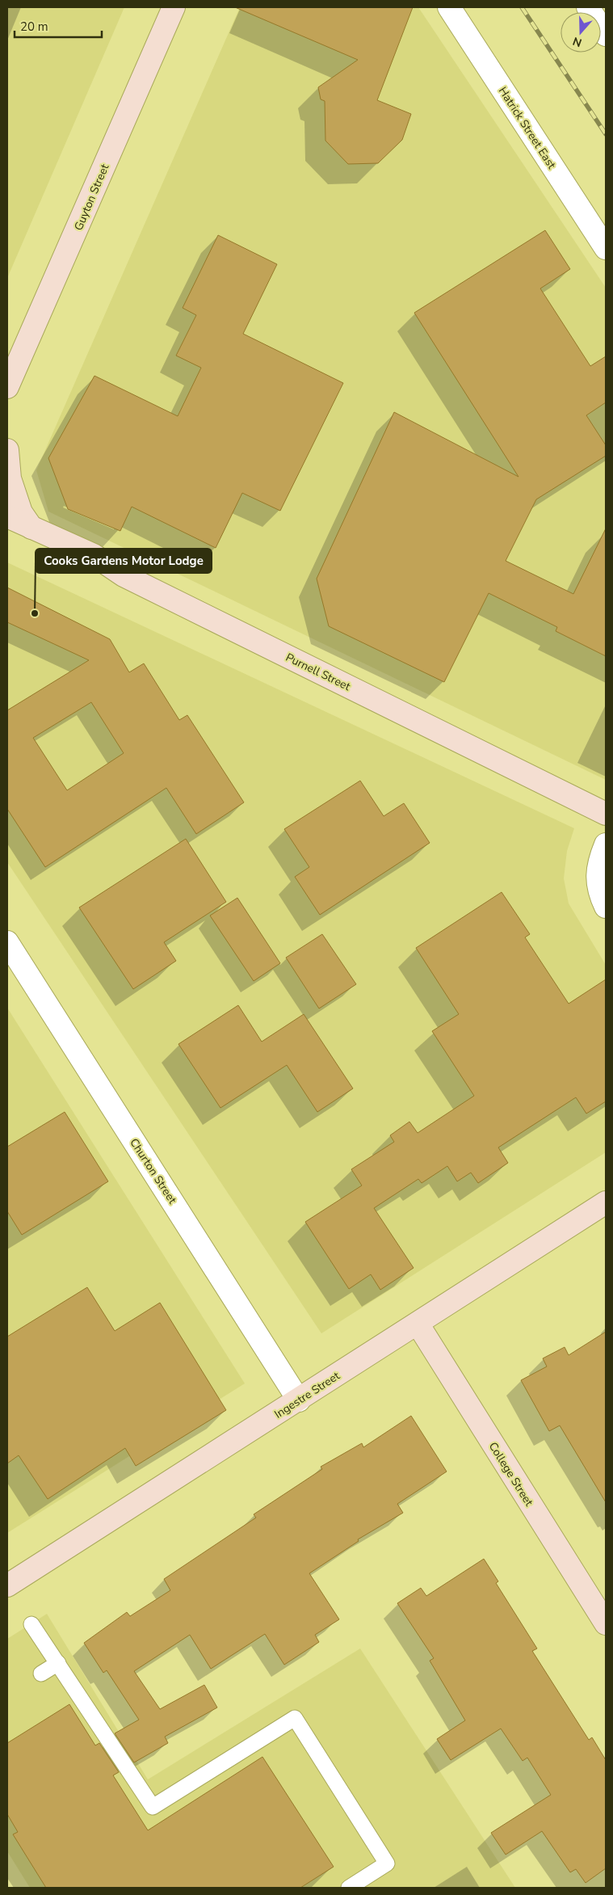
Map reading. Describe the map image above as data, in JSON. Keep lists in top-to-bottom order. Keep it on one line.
{"streets":{"main road":["Guyton Street","Purnell Street","Ingestre Street","College Street"],"street":["Hatrick Street East","Churton Street"]},"crossings":[["Churton Street","Ingestre Street"],["Ingestre Street","College Street"]],"places":["Cooks Gardens Motor Lodge"],"scale_bar":"20 m","north":"bottom"}
